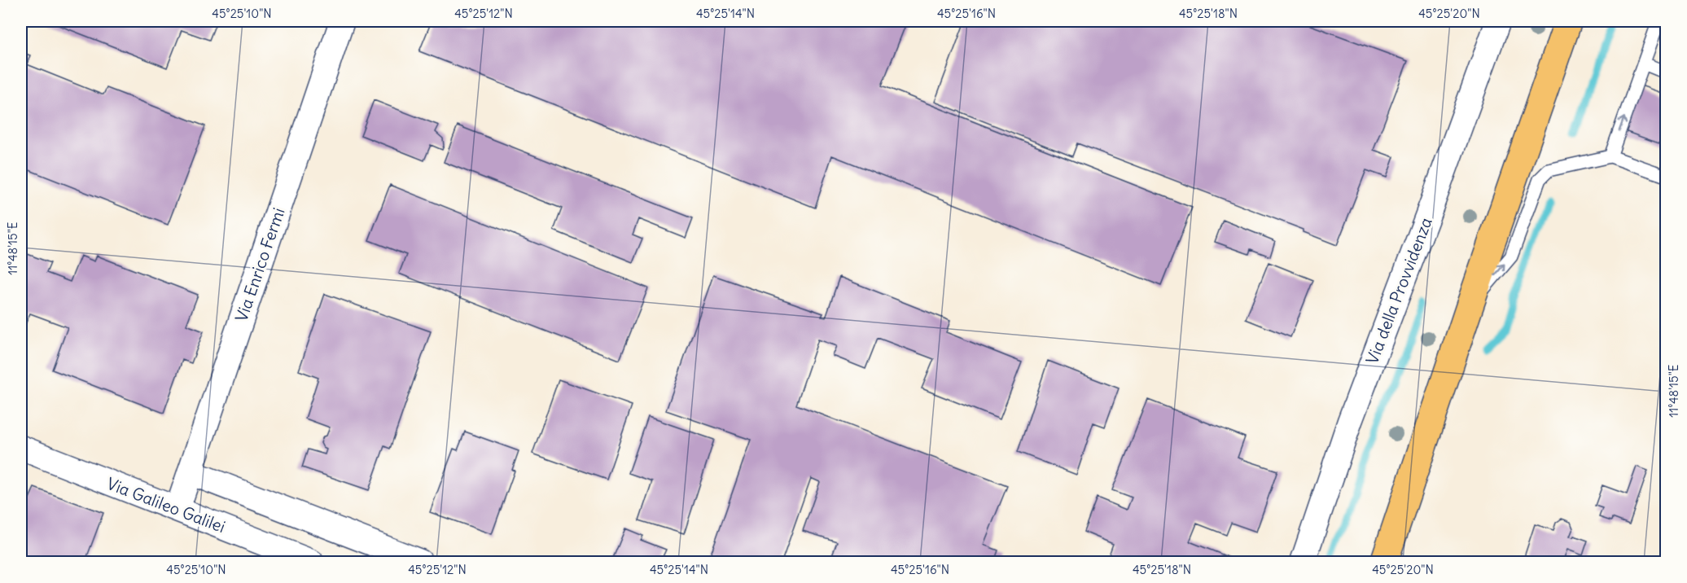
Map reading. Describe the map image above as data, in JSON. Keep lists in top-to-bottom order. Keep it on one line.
{"streets":{"street":["Via Enrico Fermi","Via della Provvidenza","Via Galileo Galilei"]},"crossings":[["Via Enrico Fermi","Via Galileo Galilei"]],"coordinates":["45°25'10\"N","45°25'12\"N","45°25'14\"N","45°25'16\"N","45°25'18\"N","45°25'20\"N","11°48'15\"E"]}
